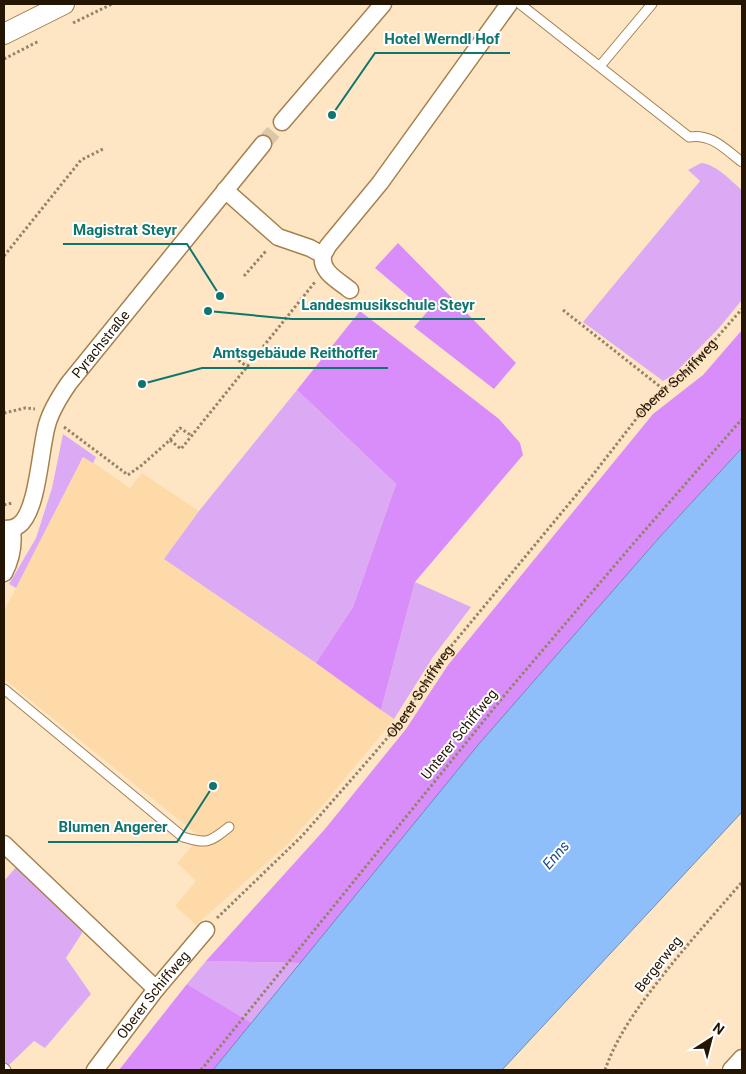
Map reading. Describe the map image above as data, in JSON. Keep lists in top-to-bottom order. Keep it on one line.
{"streets":{"street":["Pyrachstraße","Oberer Schiffweg"],"path":["Unterer Schiffweg","Bergerweg"]},"water":["Enns"],"places":["Hotel Werndl Hof","Magistrat Steyr","Landesmusikschule Steyr","Amtsgebäude Reithoffer","Blumen Angerer"],"north":"top right"}
